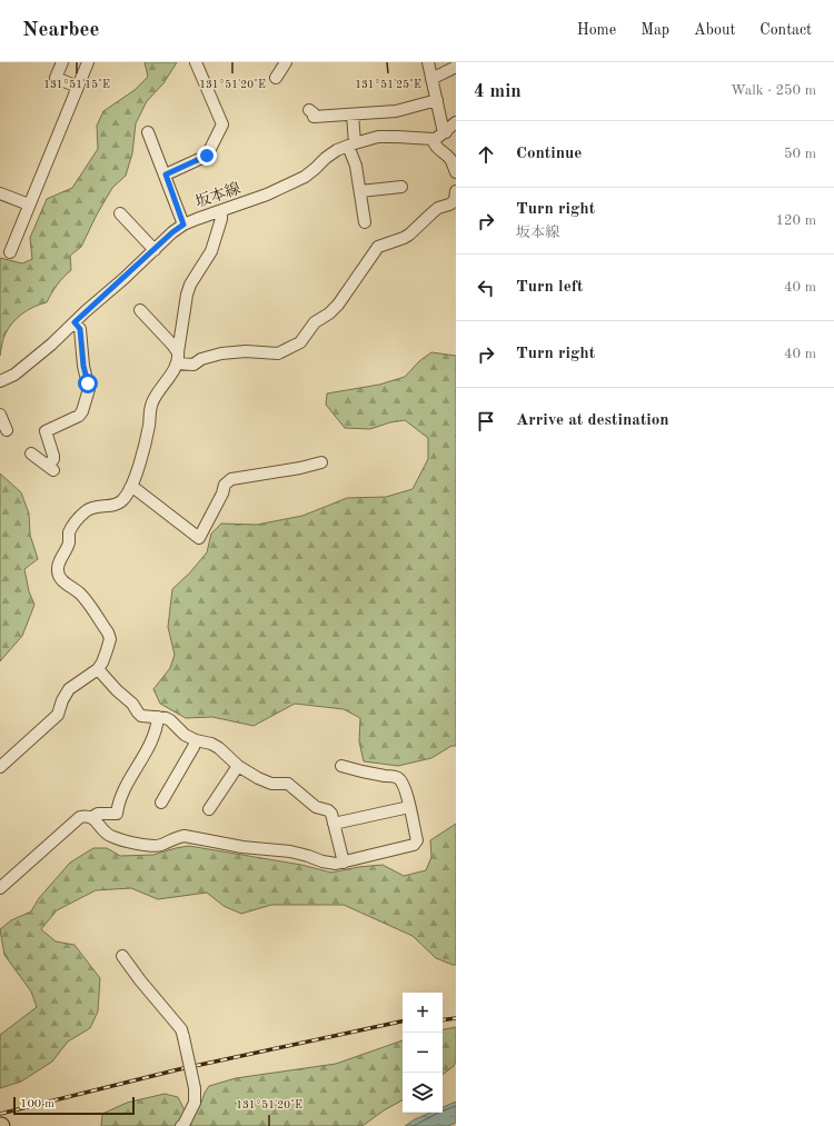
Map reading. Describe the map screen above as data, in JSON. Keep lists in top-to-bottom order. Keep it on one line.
{"streets":{"street":["坂本線"]},"scale_bar":"100 m","page":{"header":"Nearbee","nav":["Home","Map","About","Contact"],"heading":["4 min","Walk · 250 m"],"list":[["Continue","50 m"],["Turn right","坂本線","120 m"],["Turn left","40 m"],["Turn right","40 m"],"Arrive at destination"],"map_buttons":["+","−"],"scale":"100 m"},"coordinates":["131°51'15\"E","131°51'20\"E","131°51'25\"E"]}
